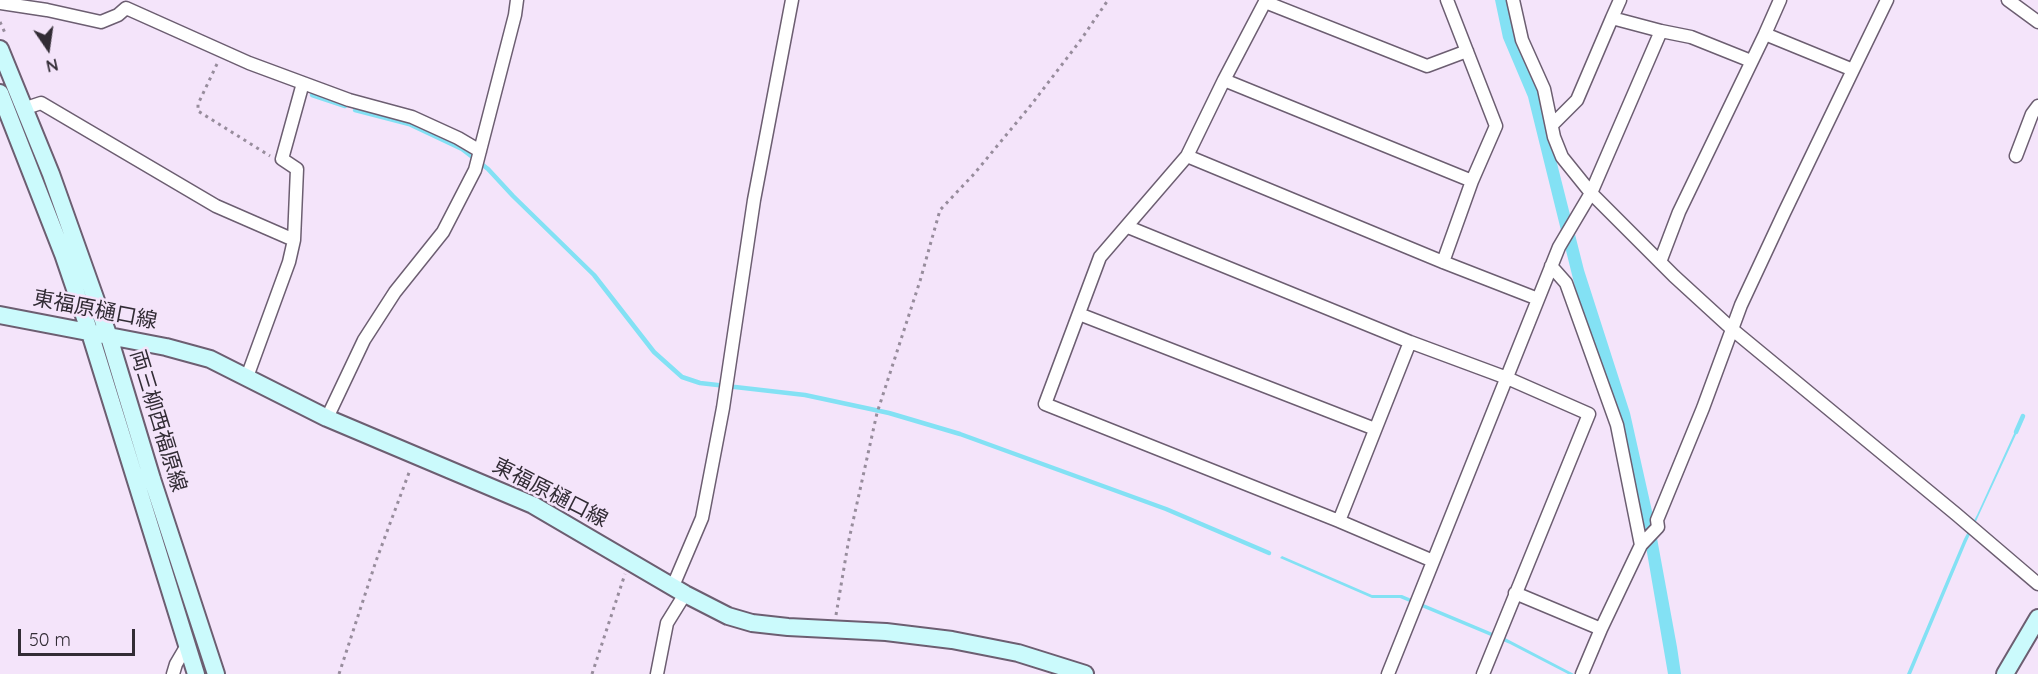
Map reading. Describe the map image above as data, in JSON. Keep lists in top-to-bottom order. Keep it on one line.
{"streets":{"main road":["東福原樋口線","両三柳西福原線"]},"crossings":[["東福原樋口線","両三柳西福原線"]],"scale_bar":"50 m","north":"bottom"}
